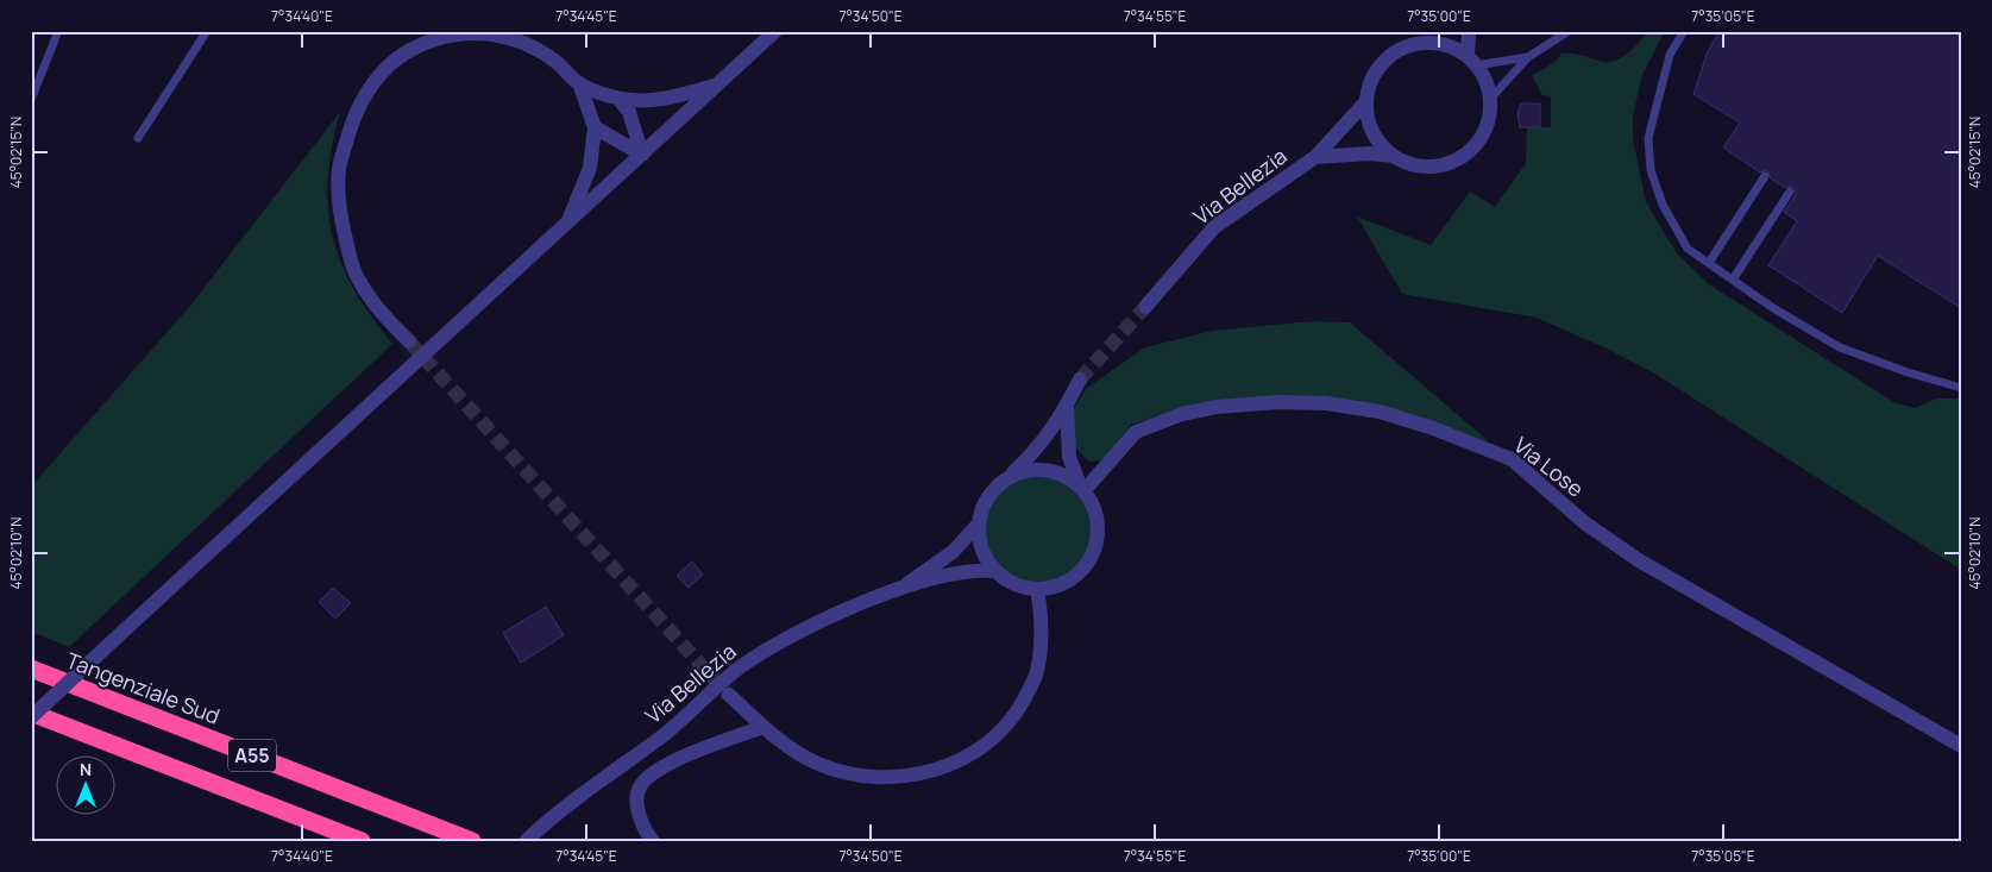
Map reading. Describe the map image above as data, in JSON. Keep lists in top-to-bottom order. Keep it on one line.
{"streets":{"highway":["Tangenziale Sud","A55"],"street":["Via Bellezia","Via Lose"]},"crossings":[["Via Bellezia","Via Lose"]],"north":"top","coordinates":["7°34'40\"E","7°34'45\"E","7°34'50\"E","7°34'55\"E","7°35'00\"E","7°35'05\"E","45°02'15\"N","45°02'10\"N"]}
